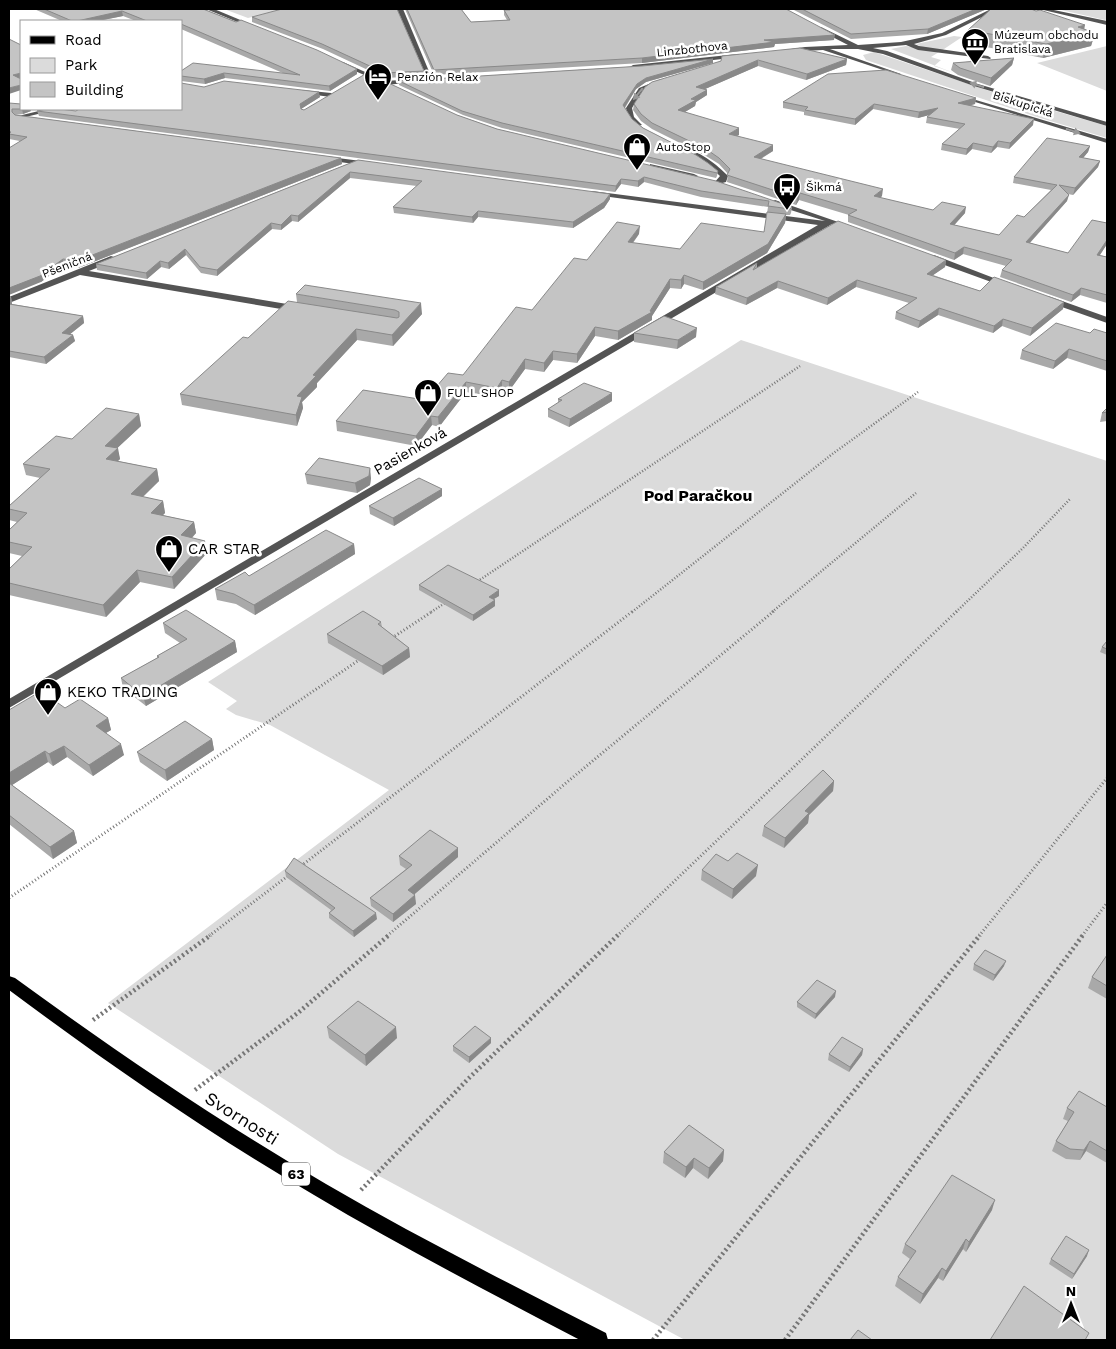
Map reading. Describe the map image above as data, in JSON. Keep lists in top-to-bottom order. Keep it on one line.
{"streets":{"main road":["Svornosti","63"],"street":["Linzbothova","Biskupická","Pšeničná","Pasienková"]},"districts":["Pod Paračkou"],"places":{"museum":["Múzeum obchodu Bratislava"],"hotel":["Penzión Relax"],"shop":["AutoStop","FULL SHOP","CAR STAR","KEKO TRADING"],"bus stop":["Šikmá"]},"legend":["Road","Park","Building"],"north":"top"}
